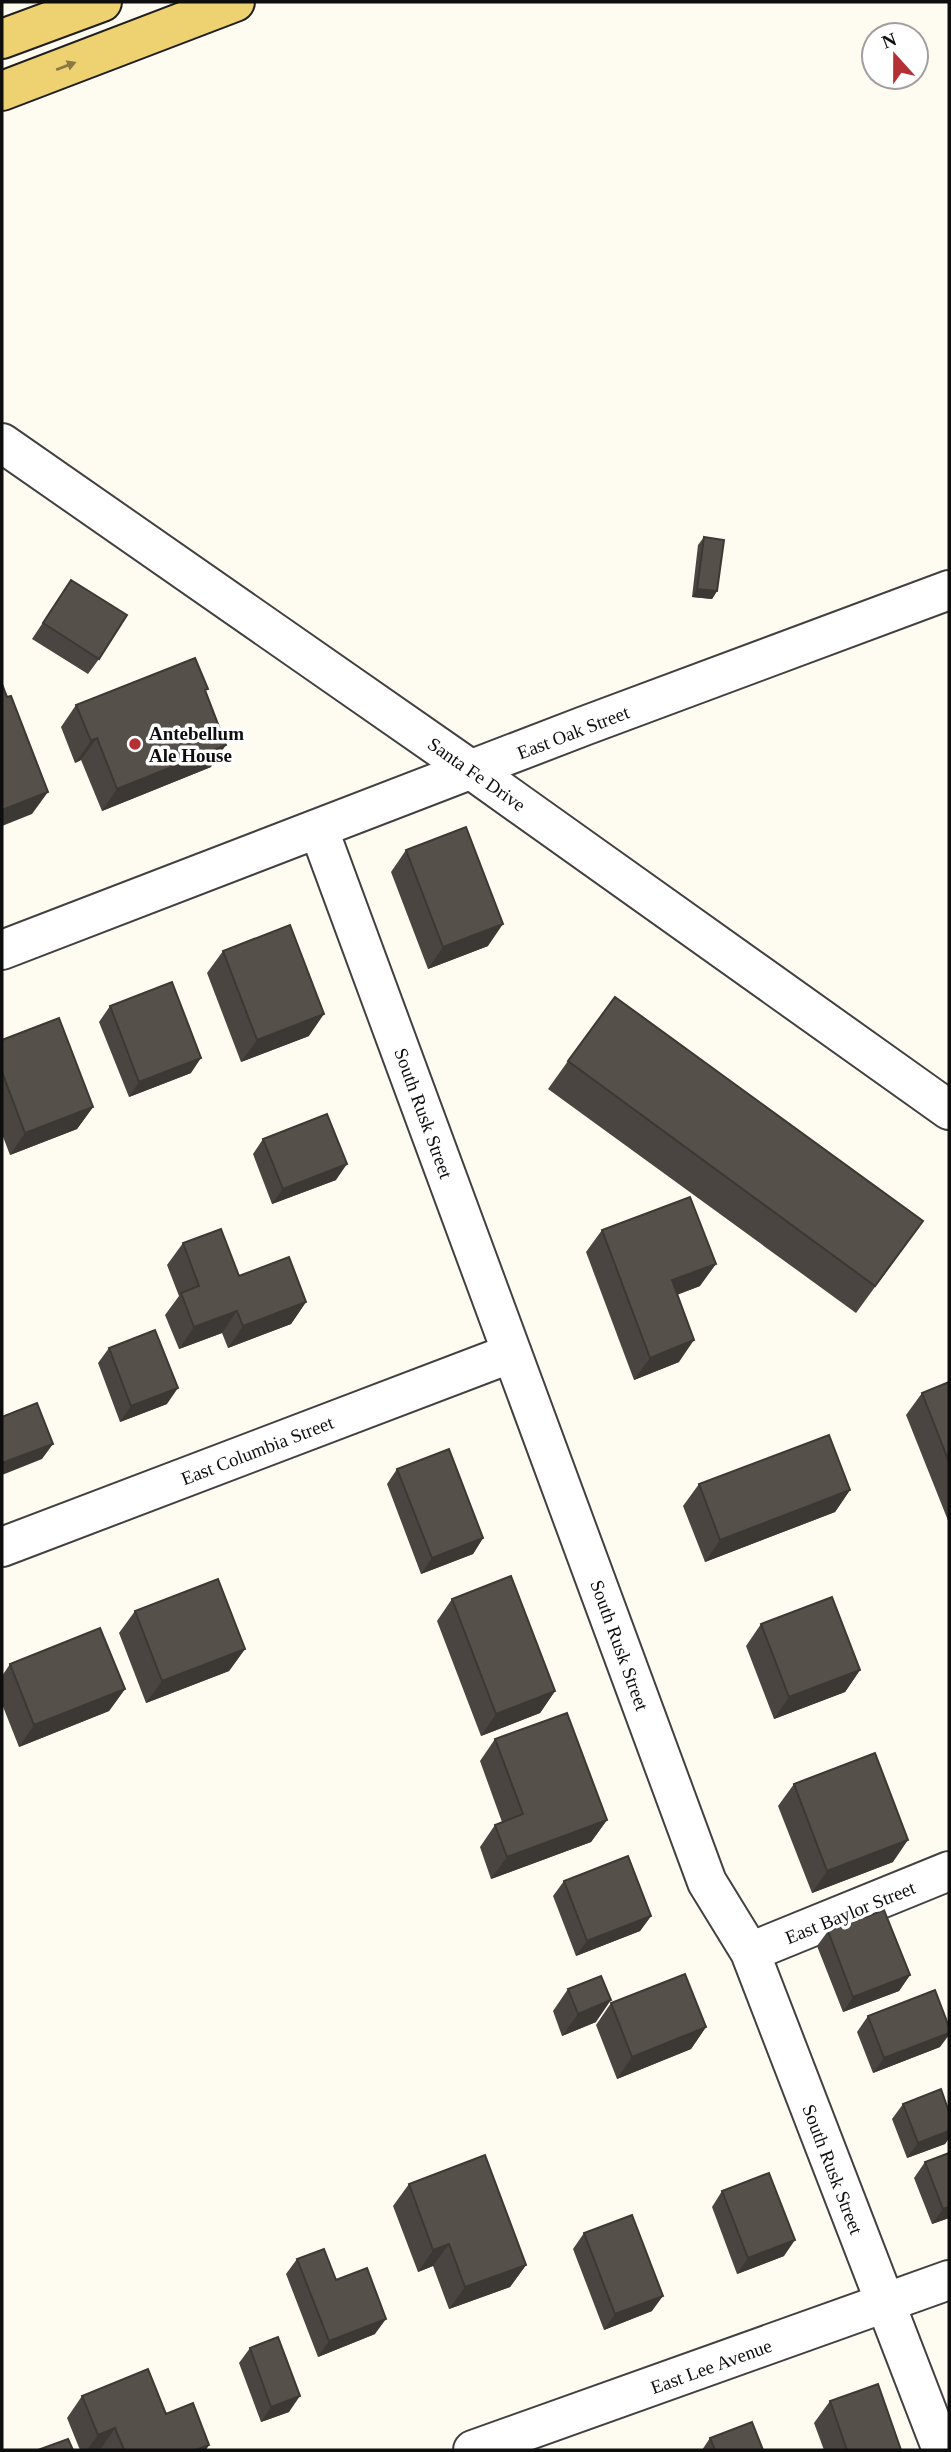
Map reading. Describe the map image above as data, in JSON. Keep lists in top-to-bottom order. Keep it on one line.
{"streets":{"street":["East Oak Street","Santa Fe Drive","South Rusk Street","East Columbia Street","East Baylor Street","East Lee Avenue"]},"crossings":[["East Oak Street","Santa Fe Drive"],["East Oak Street","South Rusk Street"],["South Rusk Street","East Columbia Street"],["South Rusk Street","East Baylor Street"],["South Rusk Street","East Lee Avenue"]],"places":["Antebellum Ale House"],"north":"top"}
